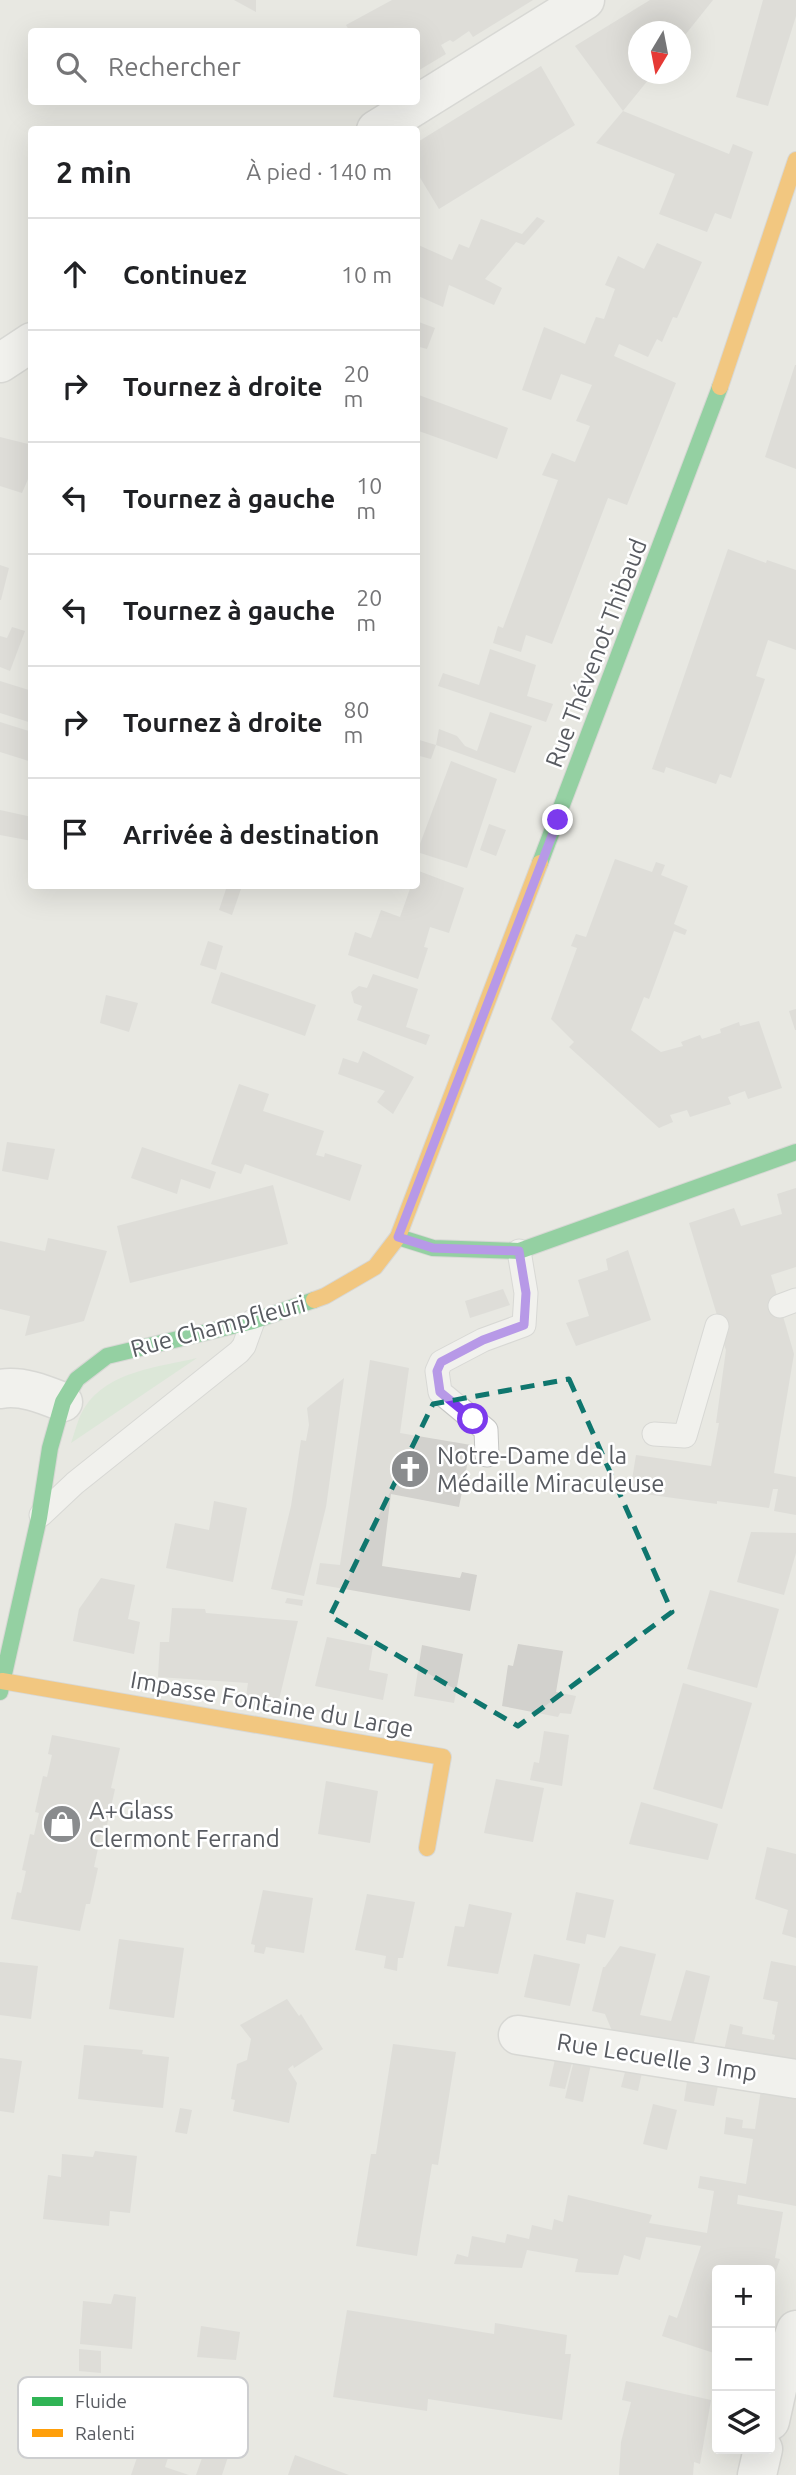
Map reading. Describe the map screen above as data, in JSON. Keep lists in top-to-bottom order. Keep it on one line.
{"streets":{"street":["Rue Thévenot Thibaud","Rue Champfleuri","Impasse Fontaine du Large","Rue Lecuelle 3 Imp"]},"crossings":[["Rue Thévenot Thibaud","Rue Champfleuri"]],"places":{"church":["Notre-Dame de la Médaille Miraculeuse"],"shop":["A+Glass Clermont Ferrand"]},"legend":["Fluide","Ralenti"],"north":"bottom","page":{"search":"Rechercher","heading":["2 min","À pied · 140 m"],"list":[["Continuez","10 m"],["Tournez à droite","20 m"],["Tournez à gauche","10 m"],["Tournez à gauche","20 m"],["Tournez à droite","80 m"],"Arrivée à destination"],"map_buttons":["+","−"]}}
